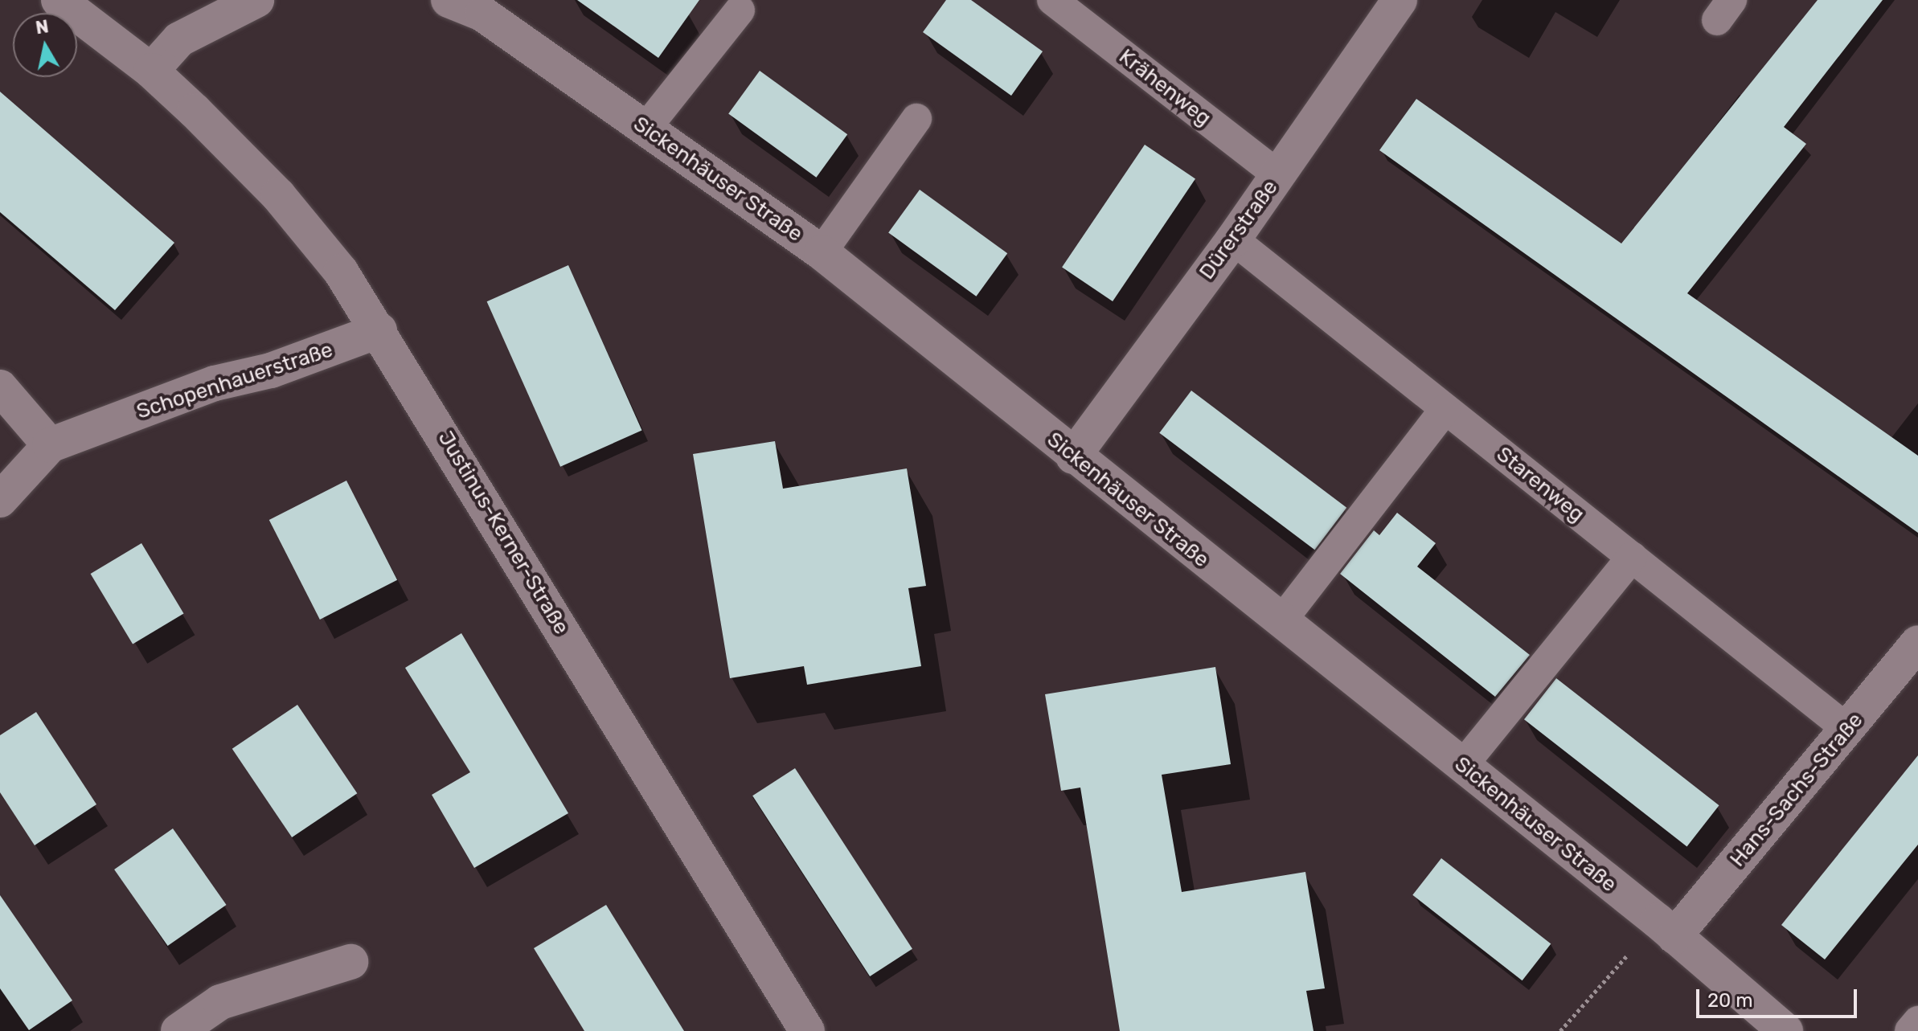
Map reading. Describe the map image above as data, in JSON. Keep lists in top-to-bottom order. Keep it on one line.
{"streets":{"street":["Sickenhäuser Straße","Dürerstraße","Schopenhauerstraße","Justinus-Kerner-Straße","Hans-Sachs-Straße"],"lane":["Krähenweg","Starenweg"]},"crossings":[["Krähenweg","Dürerstraße"],["Sickenhäuser Straße","Dürerstraße"],["Sickenhäuser Straße","Hans-Sachs-Straße"],["Dürerstraße","Starenweg"],["Schopenhauerstraße","Justinus-Kerner-Straße"],["Starenweg","Hans-Sachs-Straße"]],"scale_bar":"20 m","north":"top"}
